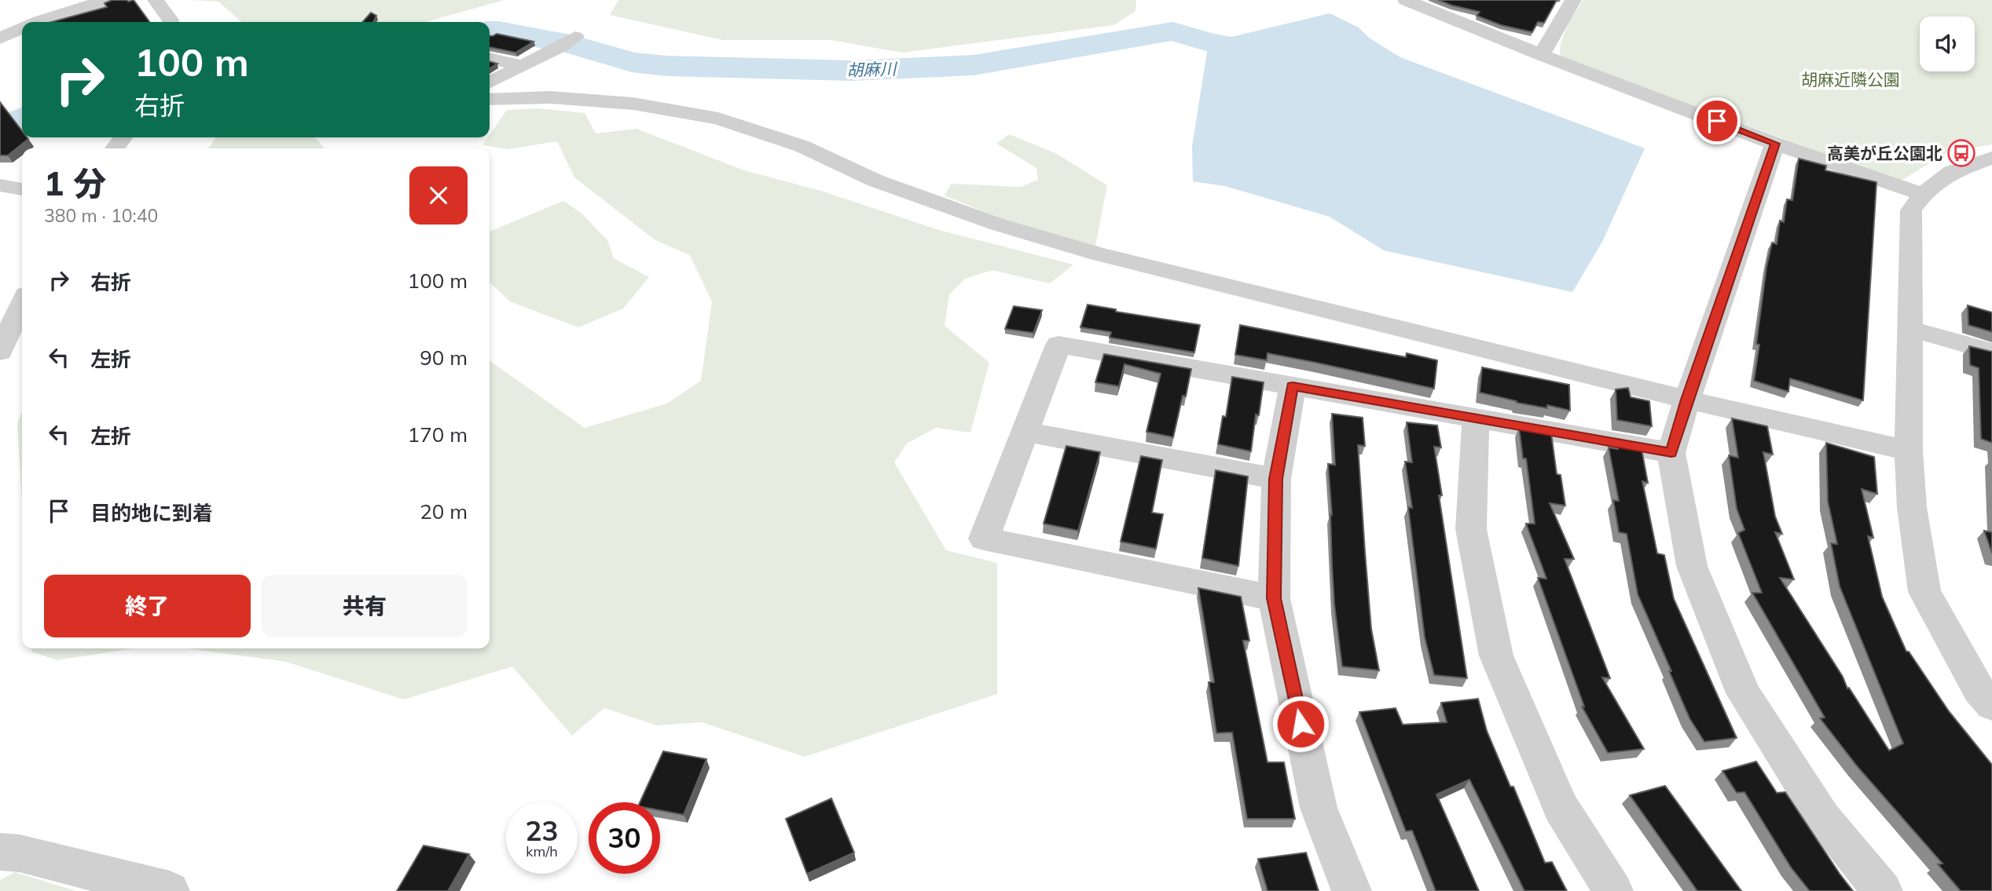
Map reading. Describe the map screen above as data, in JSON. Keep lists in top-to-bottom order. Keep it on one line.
{"water":["胡麻川"],"parks":["胡麻近隣公園"],"places":{"bus stop":["高美が丘公園北"]},"page":{"turn":["100 m","右折"],"heading":["1 分","380 m · 10:40"],"list":[{"name":"右折","value":"100 m"},{"name":"左折","value":"90 m"},{"name":"左折","value":"170 m"},{"name":"目的地に到着","value":"20 m"}],"buttons":["終了","共有"],"speed":"23 km/h","limit":"30"}}
